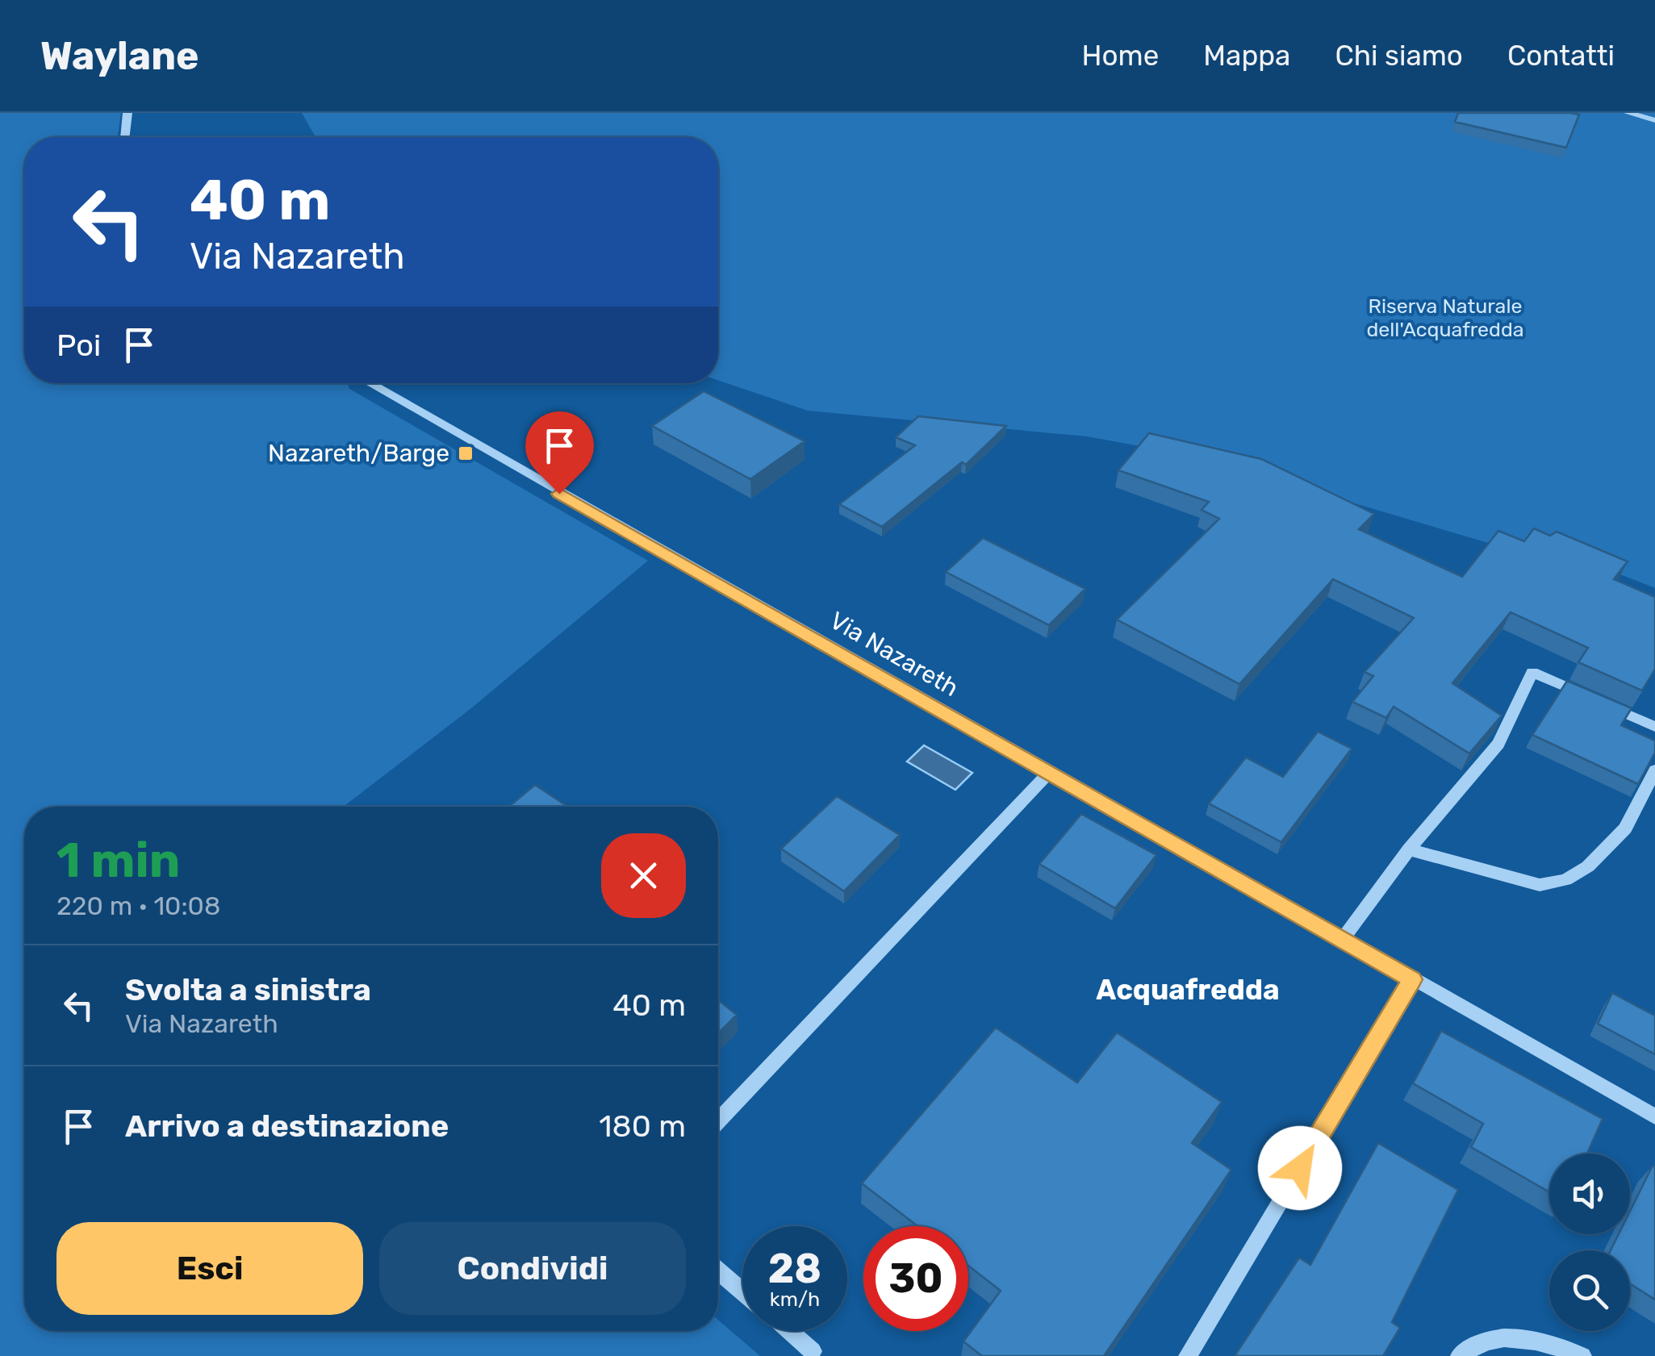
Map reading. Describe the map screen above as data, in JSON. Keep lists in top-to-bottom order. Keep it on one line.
{"streets":{"street":["Via Nazareth"]},"districts":["Acquafredda"],"parks":["Riserva Naturale dell'Acquafredda"],"places":{"transit":["Nazareth/Barge"]},"page":{"header":"Waylane","nav":["Home","Mappa","Chi siamo","Contatti"],"turn":["40 m","Via Nazareth"],"then":"Poi","heading":["1 min","220 m · 10:08"],"list":[{"name":"Svolta a sinistra","note":"Via Nazareth","value":"40 m"},{"name":"Arrivo a destinazione","value":"180 m"}],"buttons":["Esci","Condividi"],"speed":"28 km/h","limit":"30"}}
